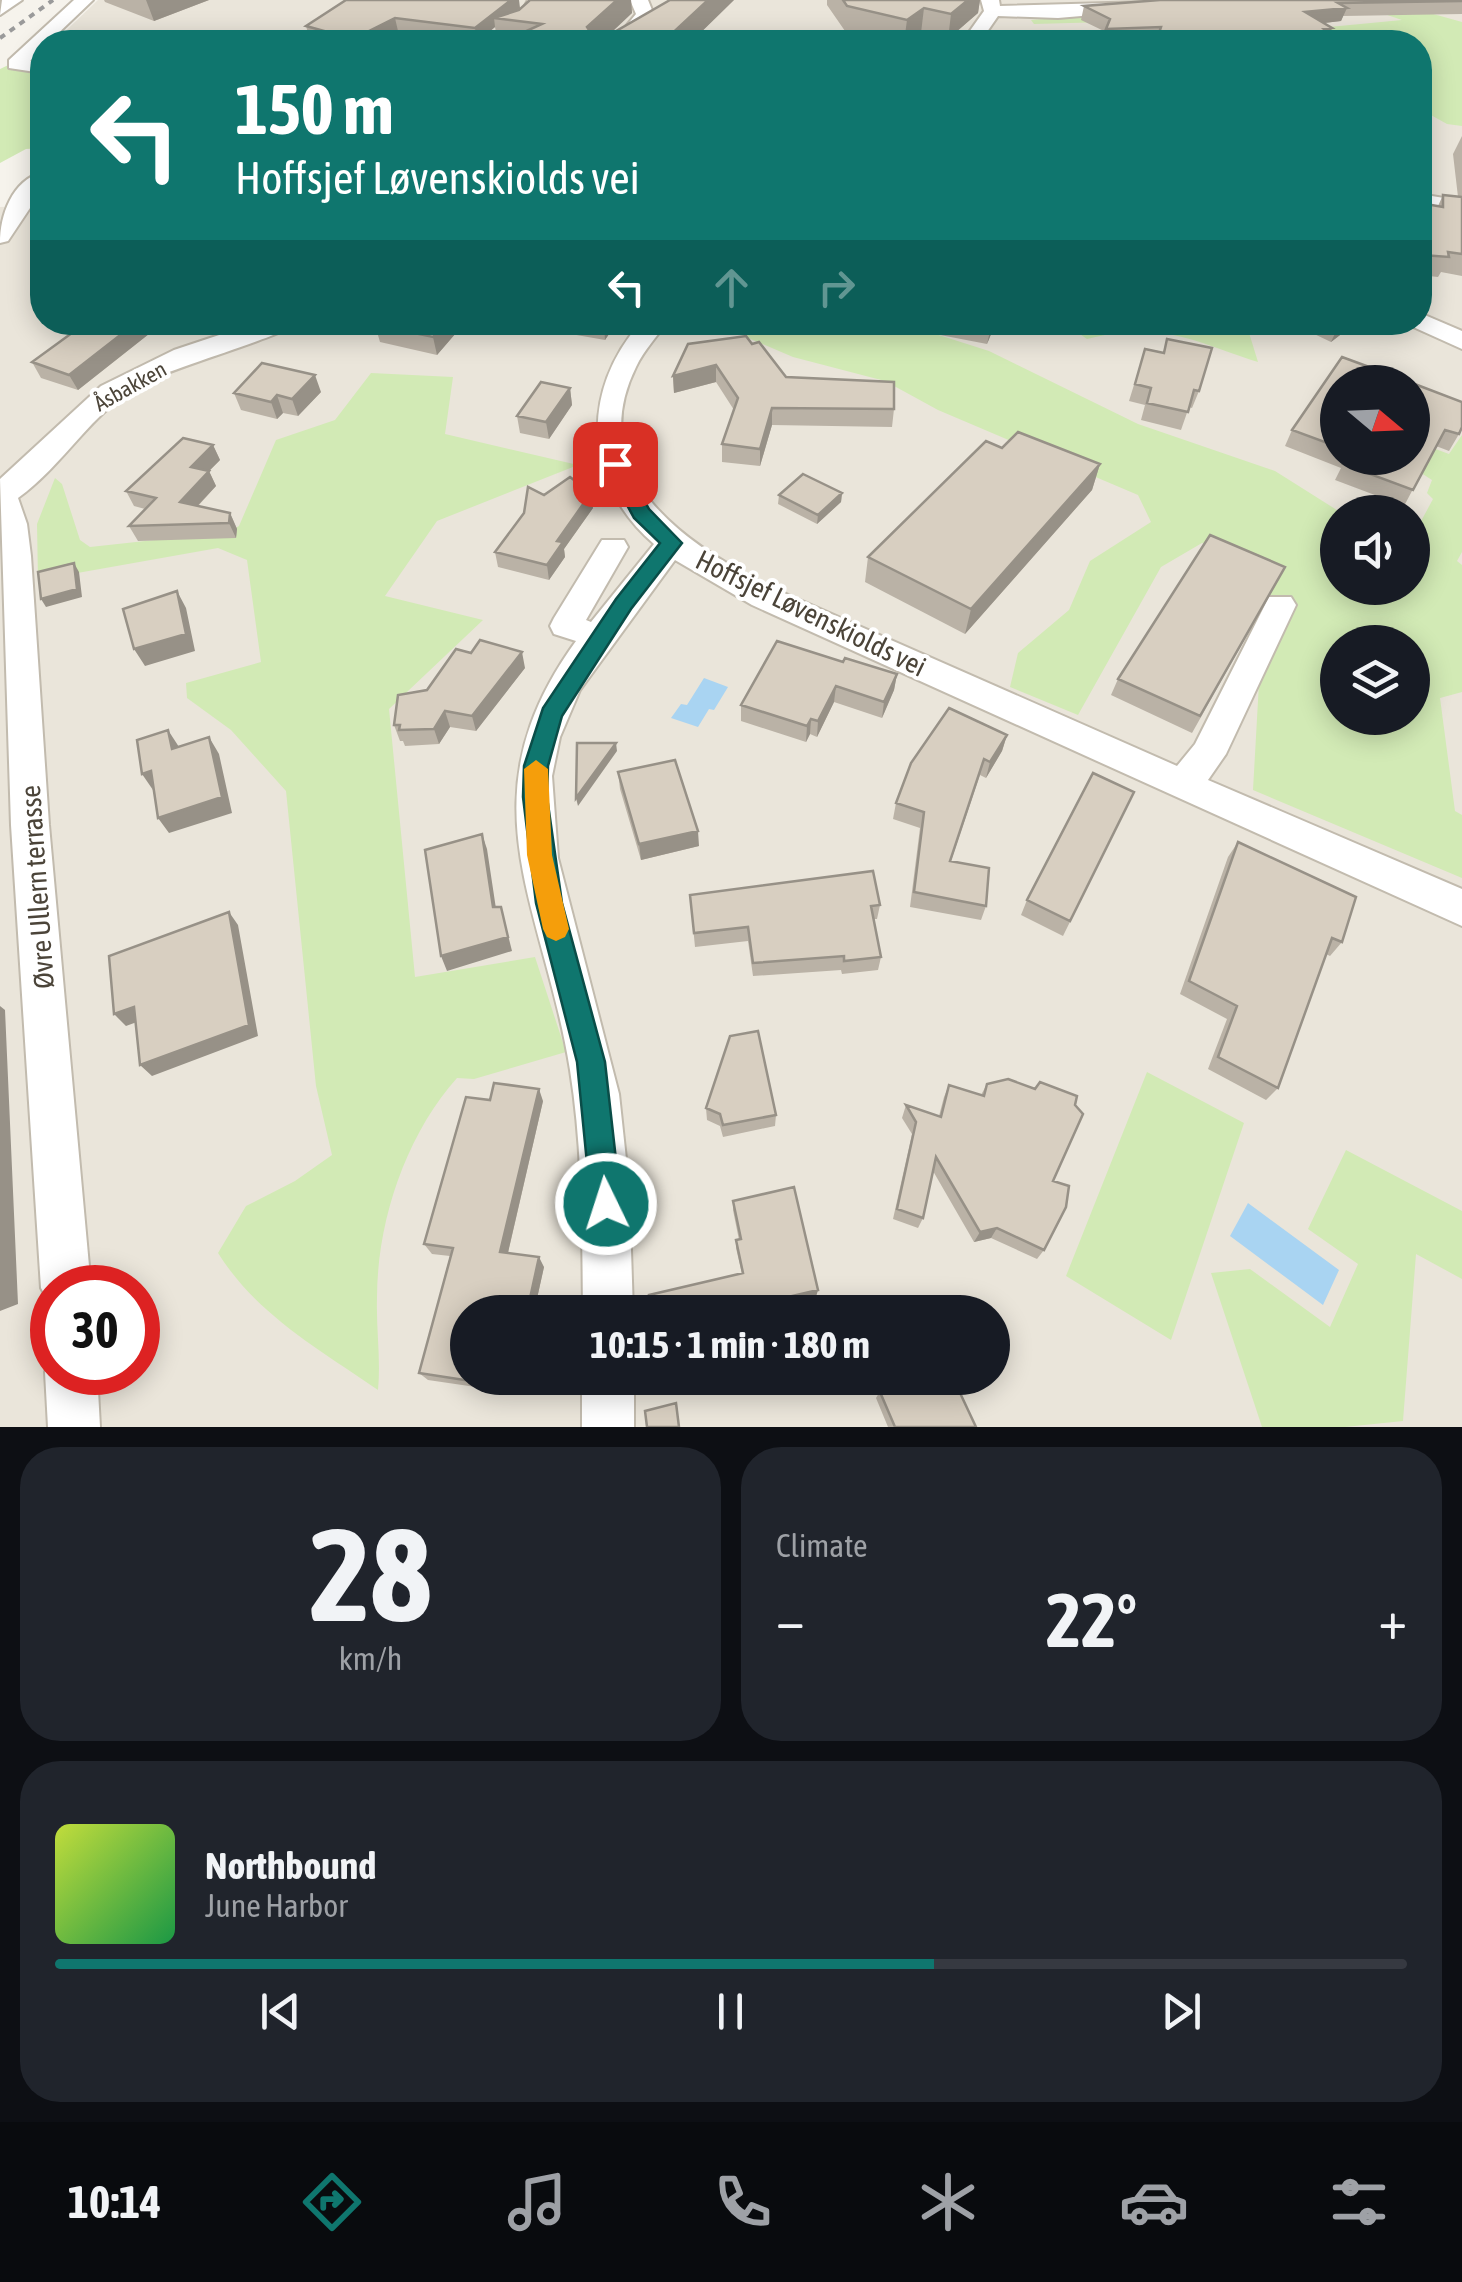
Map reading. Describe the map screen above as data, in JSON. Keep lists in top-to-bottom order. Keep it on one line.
{"streets":{"street":["Åsbakken","Hoffsjef Løvenskiolds vei","Øvre Ullern terrasse"]},"crossings":[["Åsbakken","Øvre Ullern terrasse"]],"north":"right","page":{"turn":["150 m","Hoffsjef Løvenskiolds vei"],"limit":"30","trip":"10:15 · 1 min · 180 m","tile":[["28","km/h"],"Climate"],"heat":["−","22°","+"],"song":["Northbound","June Harbor"],"tabs":"10:14"}}
